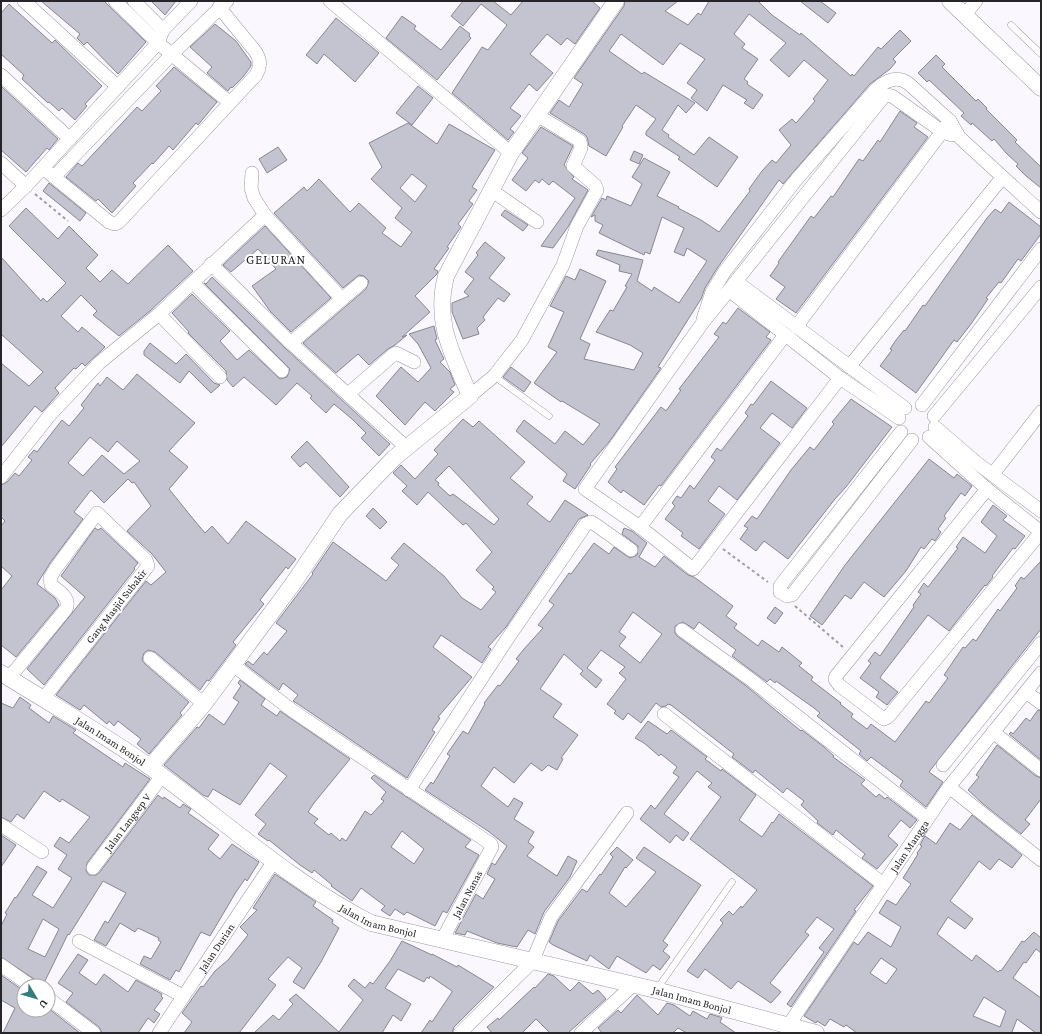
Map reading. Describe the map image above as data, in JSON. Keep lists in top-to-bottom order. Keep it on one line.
{"streets":{"street":["Gang Masjid Subakir","Jalan Imam Bonjol","Jalan Langsep V","Jalan Mangga","Jalan Nanas","Jalan Durian"]},"crossings":[["Gang Masjid Subakir","Jalan Imam Bonjol"],["Jalan Imam Bonjol","Jalan Langsep V"],["Jalan Imam Bonjol","Jalan Mangga"],["Jalan Imam Bonjol","Jalan Nanas"],["Jalan Imam Bonjol","Jalan Durian"]],"districts":["GELURAN"],"north":"bottom right"}
